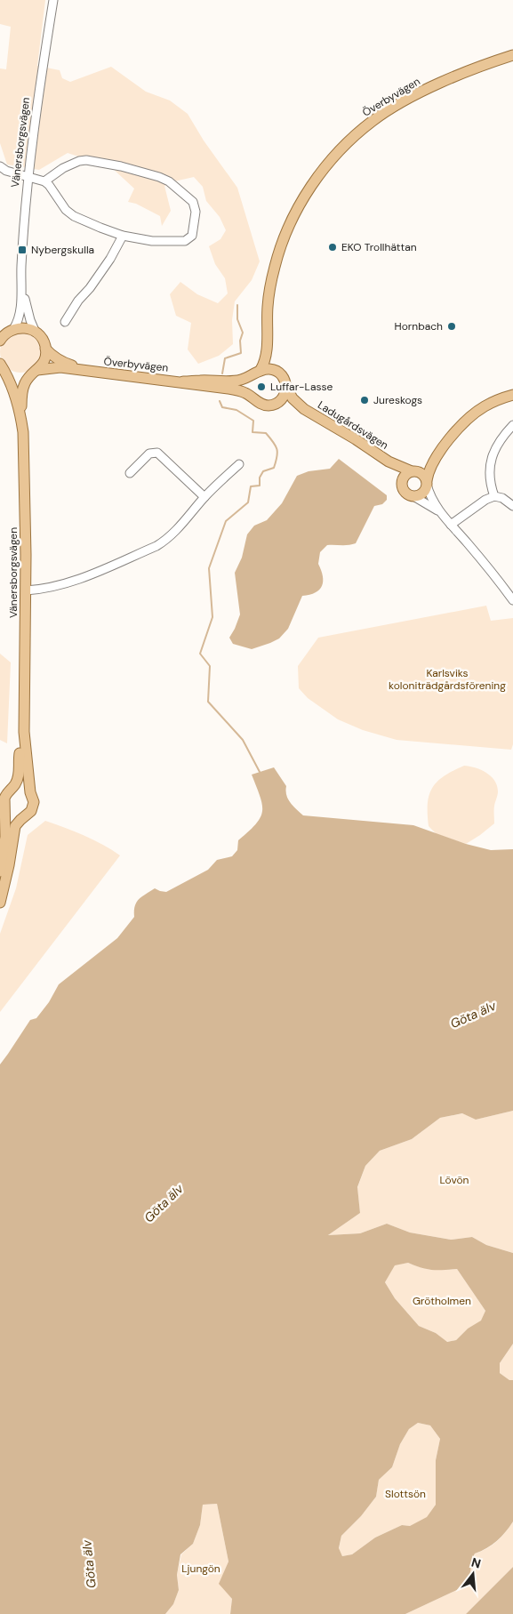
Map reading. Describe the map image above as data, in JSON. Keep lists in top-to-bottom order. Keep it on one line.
{"streets":{"main road":["Överbyvägen","Vänersborgsvägen","Ladugårdsvägen"]},"crossings":[["Överbyvägen","Vänersborgsvägen"],["Överbyvägen","Ladugårdsvägen"]],"water":["Göta älv"],"parks":["Karlsviks koloniträdgårdsförening","Lövön","Grötholmen","Slottsön","Ljungön"],"places":{"other":["EKO Trollhättan","Hornbach","Luffar-Lasse","Jureskogs"],"transit":["Nybergskulla"]},"north":"top"}
